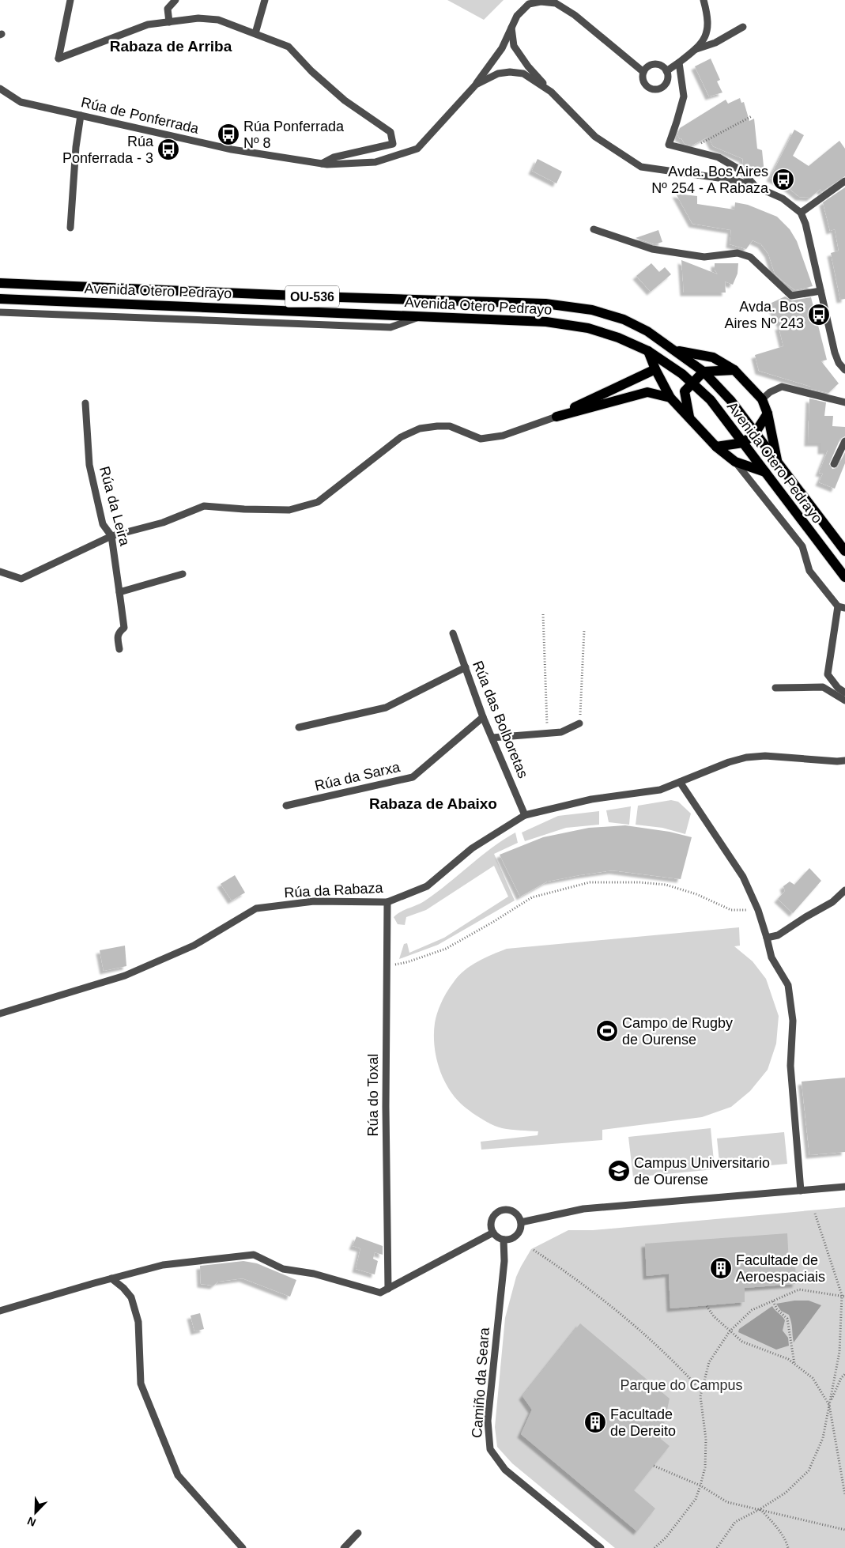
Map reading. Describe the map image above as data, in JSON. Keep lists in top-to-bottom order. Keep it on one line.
{"streets":{"main road":["Avenida Otero Pedrayo","OU-536"],"street":["Rúa de Ponferrada","Rúa da Leira","Rúa das Bolboretas","Rúa da Sarxa","Rúa da Rabaza","Rúa do Toxal","Camiño da Seara"]},"crossings":[["Rúa das Bolboretas","Rúa da Sarxa"],["Rúa das Bolboretas","Rúa da Rabaza"],["Rúa da Rabaza","Rúa do Toxal"]],"districts":["Rabaza de Arriba","Rabaza de Abaixo"],"parks":["Parque do Campus"],"places":{"bus stop":["Rúa Ponferrada Nº 8","Rúa Ponferrada - 3","Avda. Bos Aires Nº 254 - A Rabaza","Avda. Bos Aires Nº 243"],"sports":["Campo de Rugby de Ourense"],"school or university":["Campus Universitario de Ourense"],"building":["Facultade de Aeroespaciais","Facultade de Dereito"]},"north":"bottom left"}
